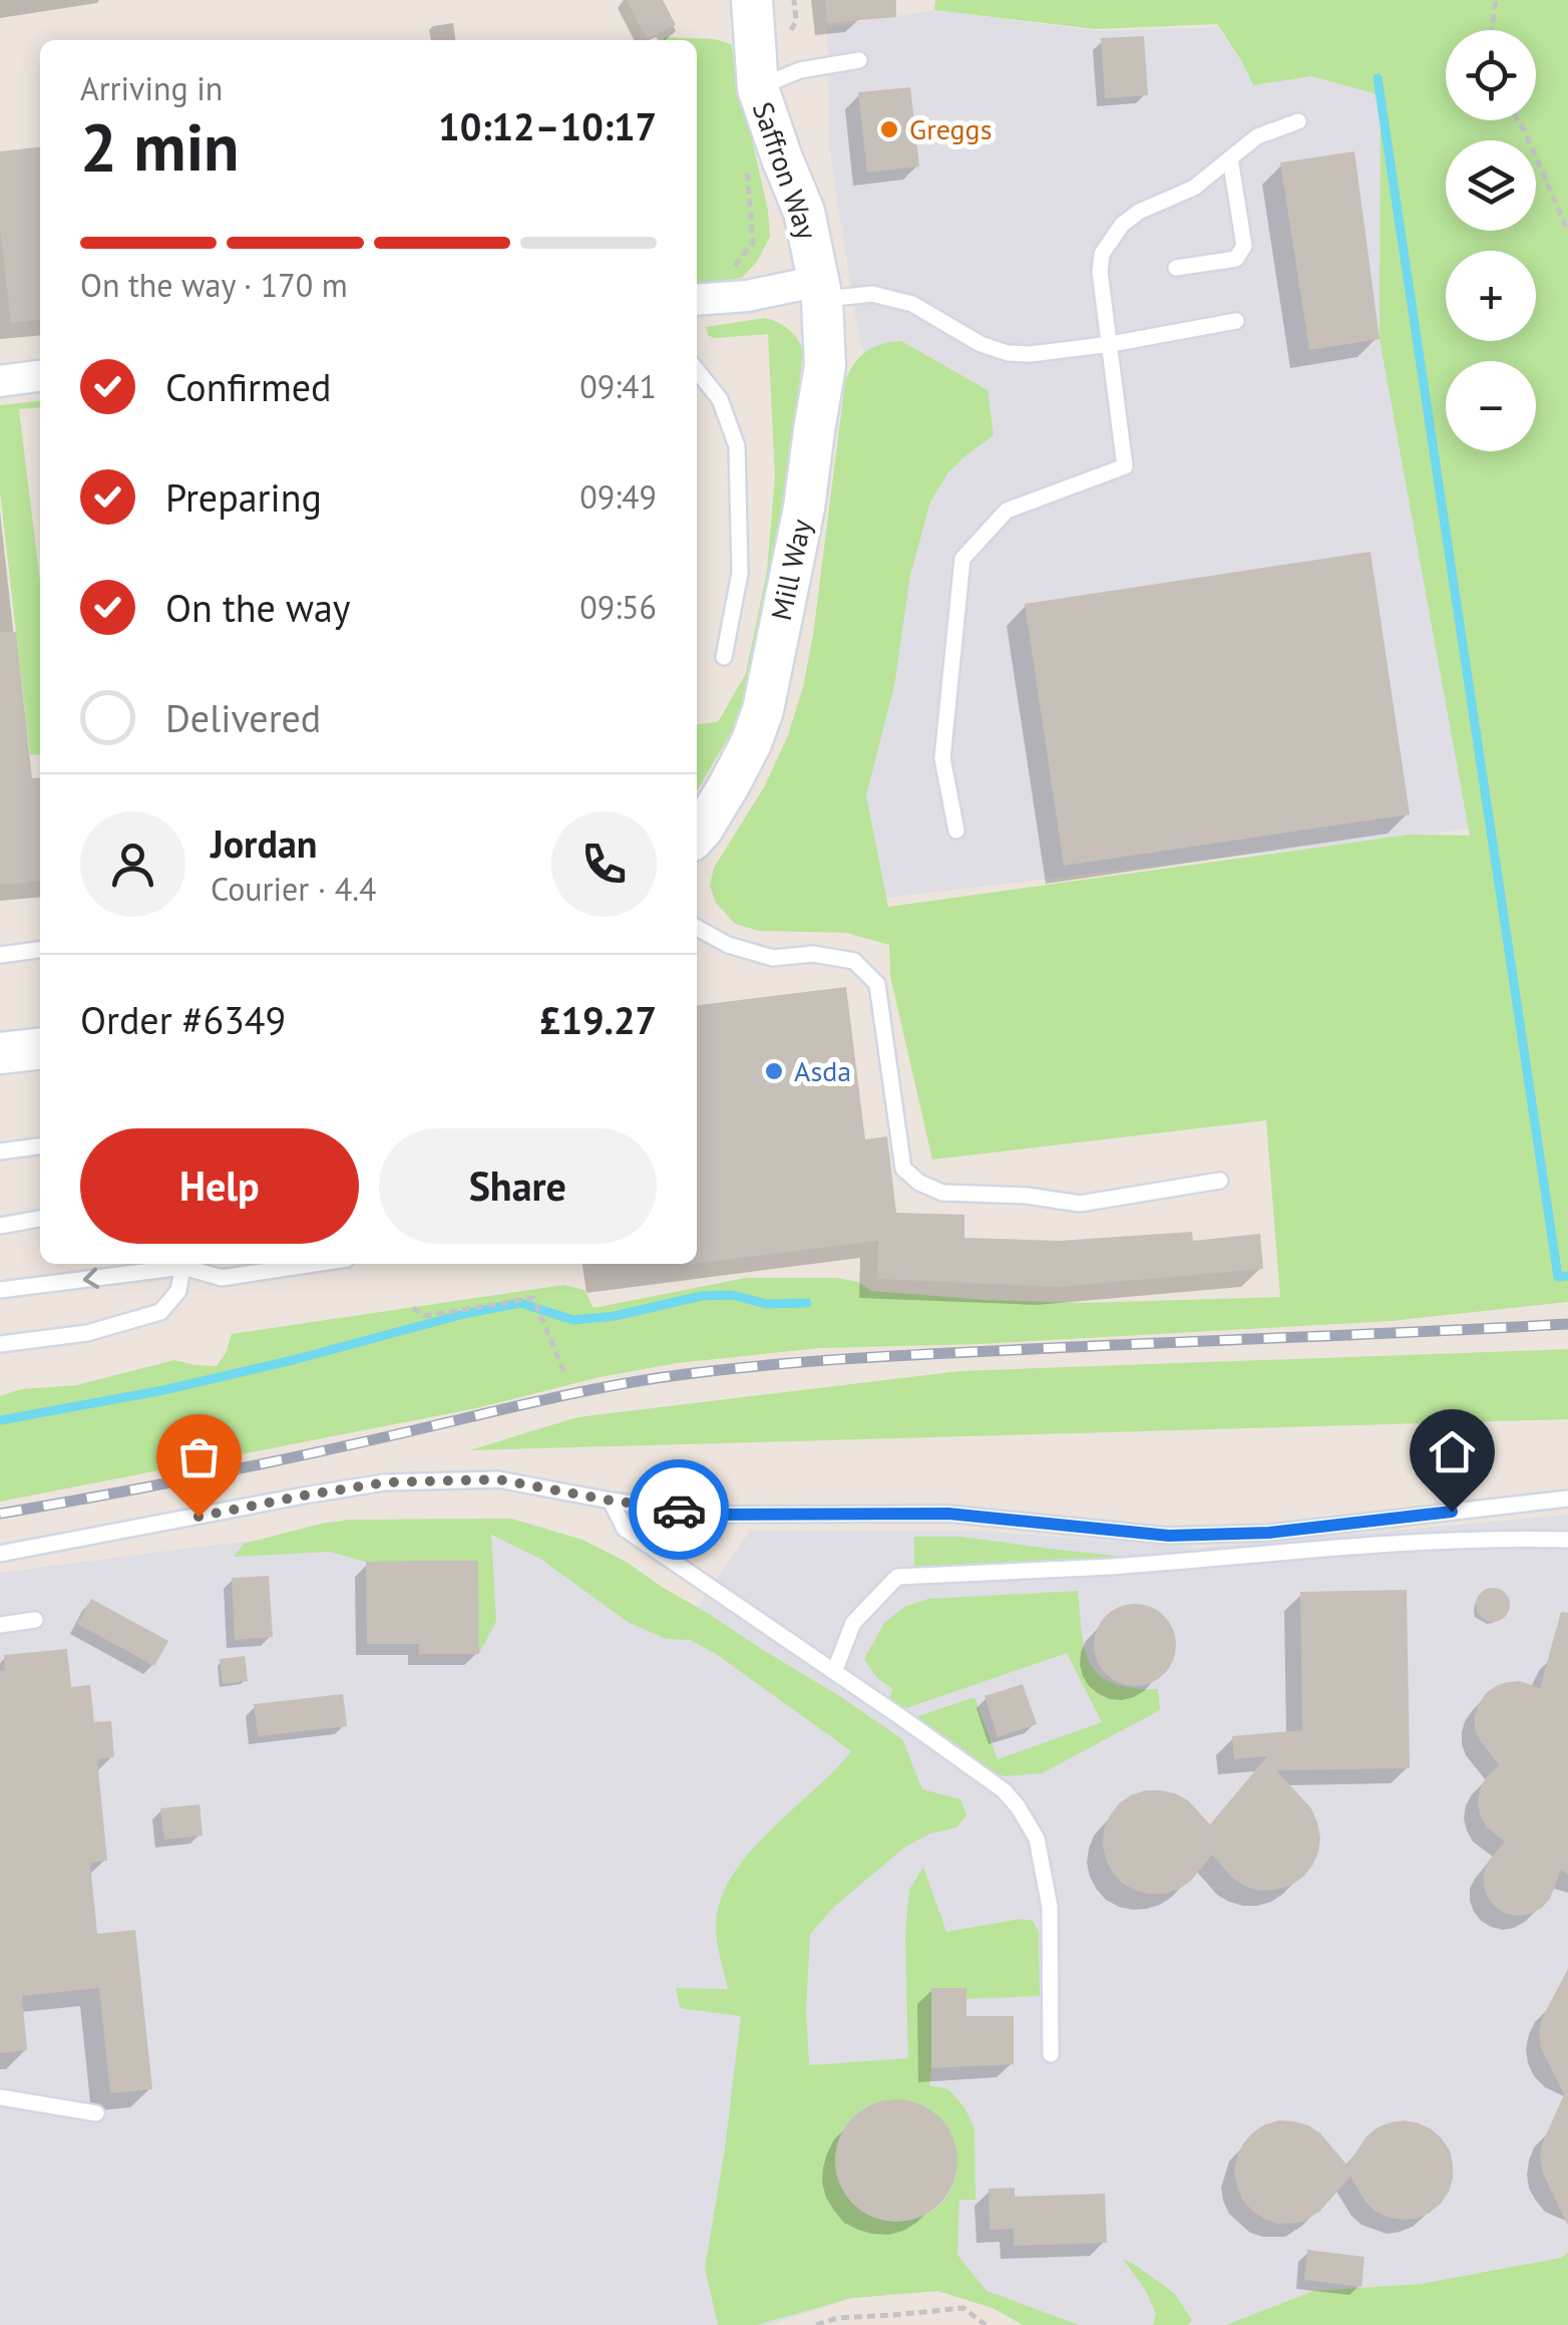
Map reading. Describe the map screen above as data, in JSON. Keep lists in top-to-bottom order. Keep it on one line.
{"streets":{"street":["Saffron Way","Mill Way"]},"crossings":[["Saffron Way","Mill Way"]],"places":["Greggs","Asda"],"page":{"map_buttons":["+","−"],"heading":["2 min","Arriving in","10:12–10:17"],"panel":["Jordan","Courier · 4.4","Order #6349","£19.27"],"bar":"On the way · 170 m","list":[["Confirmed","09:41"],["Preparing","09:49"],["On the way","09:56"],"Delivered"],"buttons":["Help","Share"]}}
